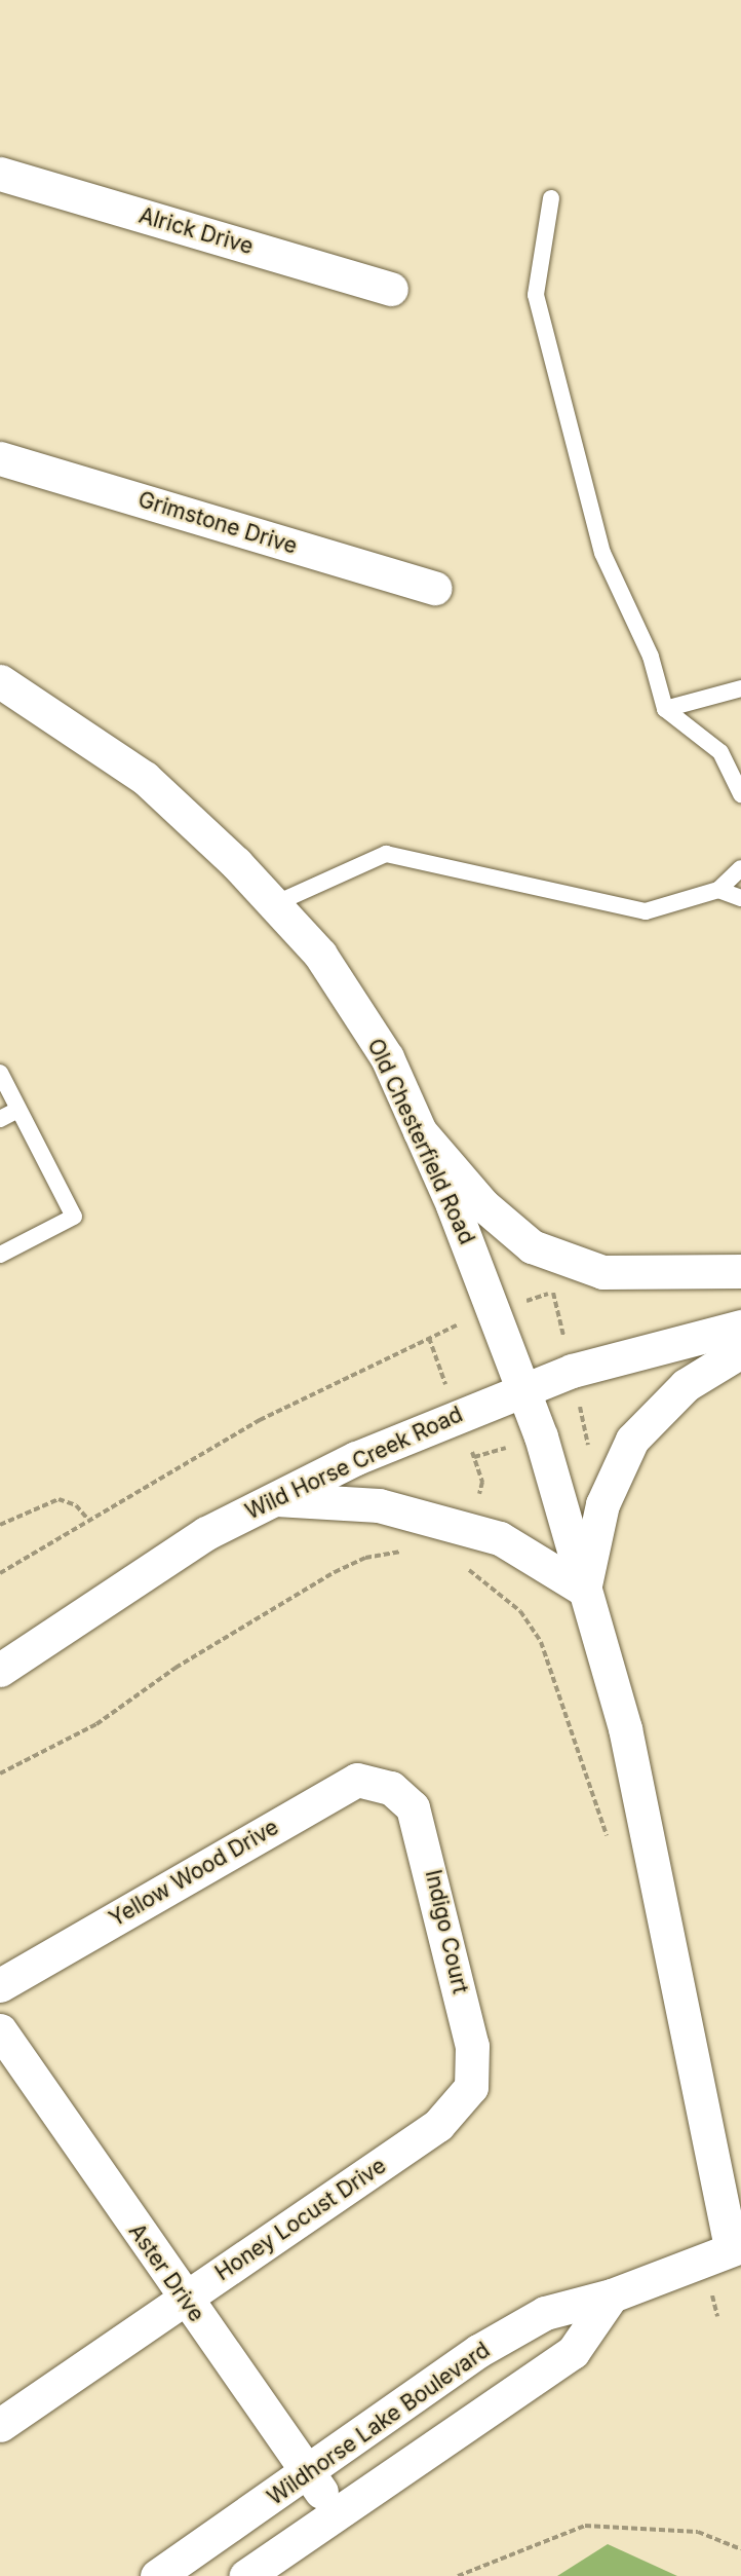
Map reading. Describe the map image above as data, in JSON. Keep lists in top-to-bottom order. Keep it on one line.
{"streets":{"street":["Alrick Drive","Grimstone Drive","Old Chesterfield Road","Wild Horse Creek Road","Yellow Wood Drive","Indigo Court","Honey Locust Drive","Aster Drive","Wildhorse Lake Boulevard"]},"crossings":[["Old Chesterfield Road","Wild Horse Creek Road"],["Old Chesterfield Road","Wildhorse Lake Boulevard"],["Yellow Wood Drive","Indigo Court"],["Indigo Court","Honey Locust Drive"],["Honey Locust Drive","Aster Drive"],["Aster Drive","Wildhorse Lake Boulevard"]]}
